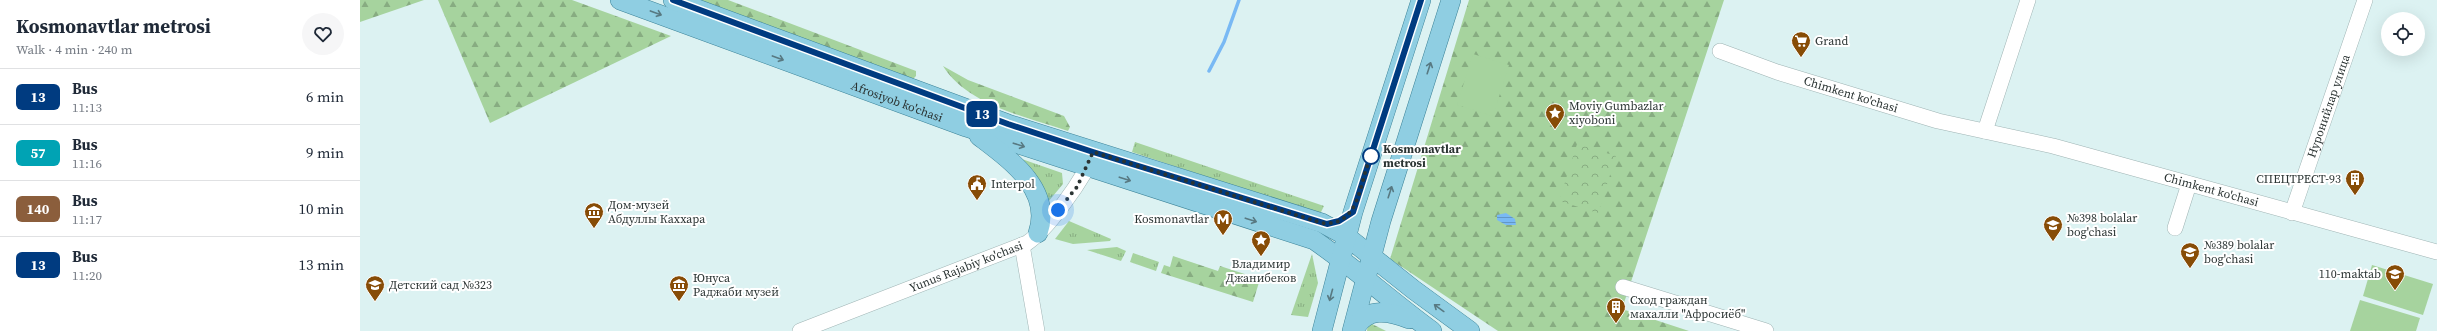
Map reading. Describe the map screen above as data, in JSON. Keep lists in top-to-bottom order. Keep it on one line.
{"streets":{"main road":["Afrosiyob ko'chasi"],"street":["Chimkent ko'chasi","Нуронийлар улица","Yunus Rajabiy ko'chasi"]},"crossings":[["Chimkent ko'chasi","Нуронийлар улица"],["Afrosiyob ko'chasi","Yunus Rajabiy ko'chasi"]],"places":{"supermarket":["Grand"],"place":["Moviy Gumbazlar xiyoboni","Владимир Джанибеков"],"other":["Kosmonavtlar metrosi"],"building":["СПЕЦТРЕСТ-93","Сход граждан махалли \"Афросиёб\""],"public building":["Interpol"],"museum":["Дом-музей Абдуллы Каххара","Юнуса Раджаби музей"],"metro station":["Kosmonavtlar"],"school or university":["№398 bolalar bog'chasi","№389 bolalar bog'chasi","110-maktab","Детский сад №323"]},"lines":["bus line 13"],"page":{"heading":["Kosmonavtlar metrosi","Walk · 4 min · 240 m"],"on_map":"13","list":[{"mark":"13","name":"Bus","note":"11:13","value":"6 min"},{"mark":"57","name":"Bus","note":"11:16","value":"9 min"},{"mark":"140","name":"Bus","note":"11:17","value":"10 min"},{"mark":"13","name":"Bus","note":"11:20","value":"13 min"}]}}
